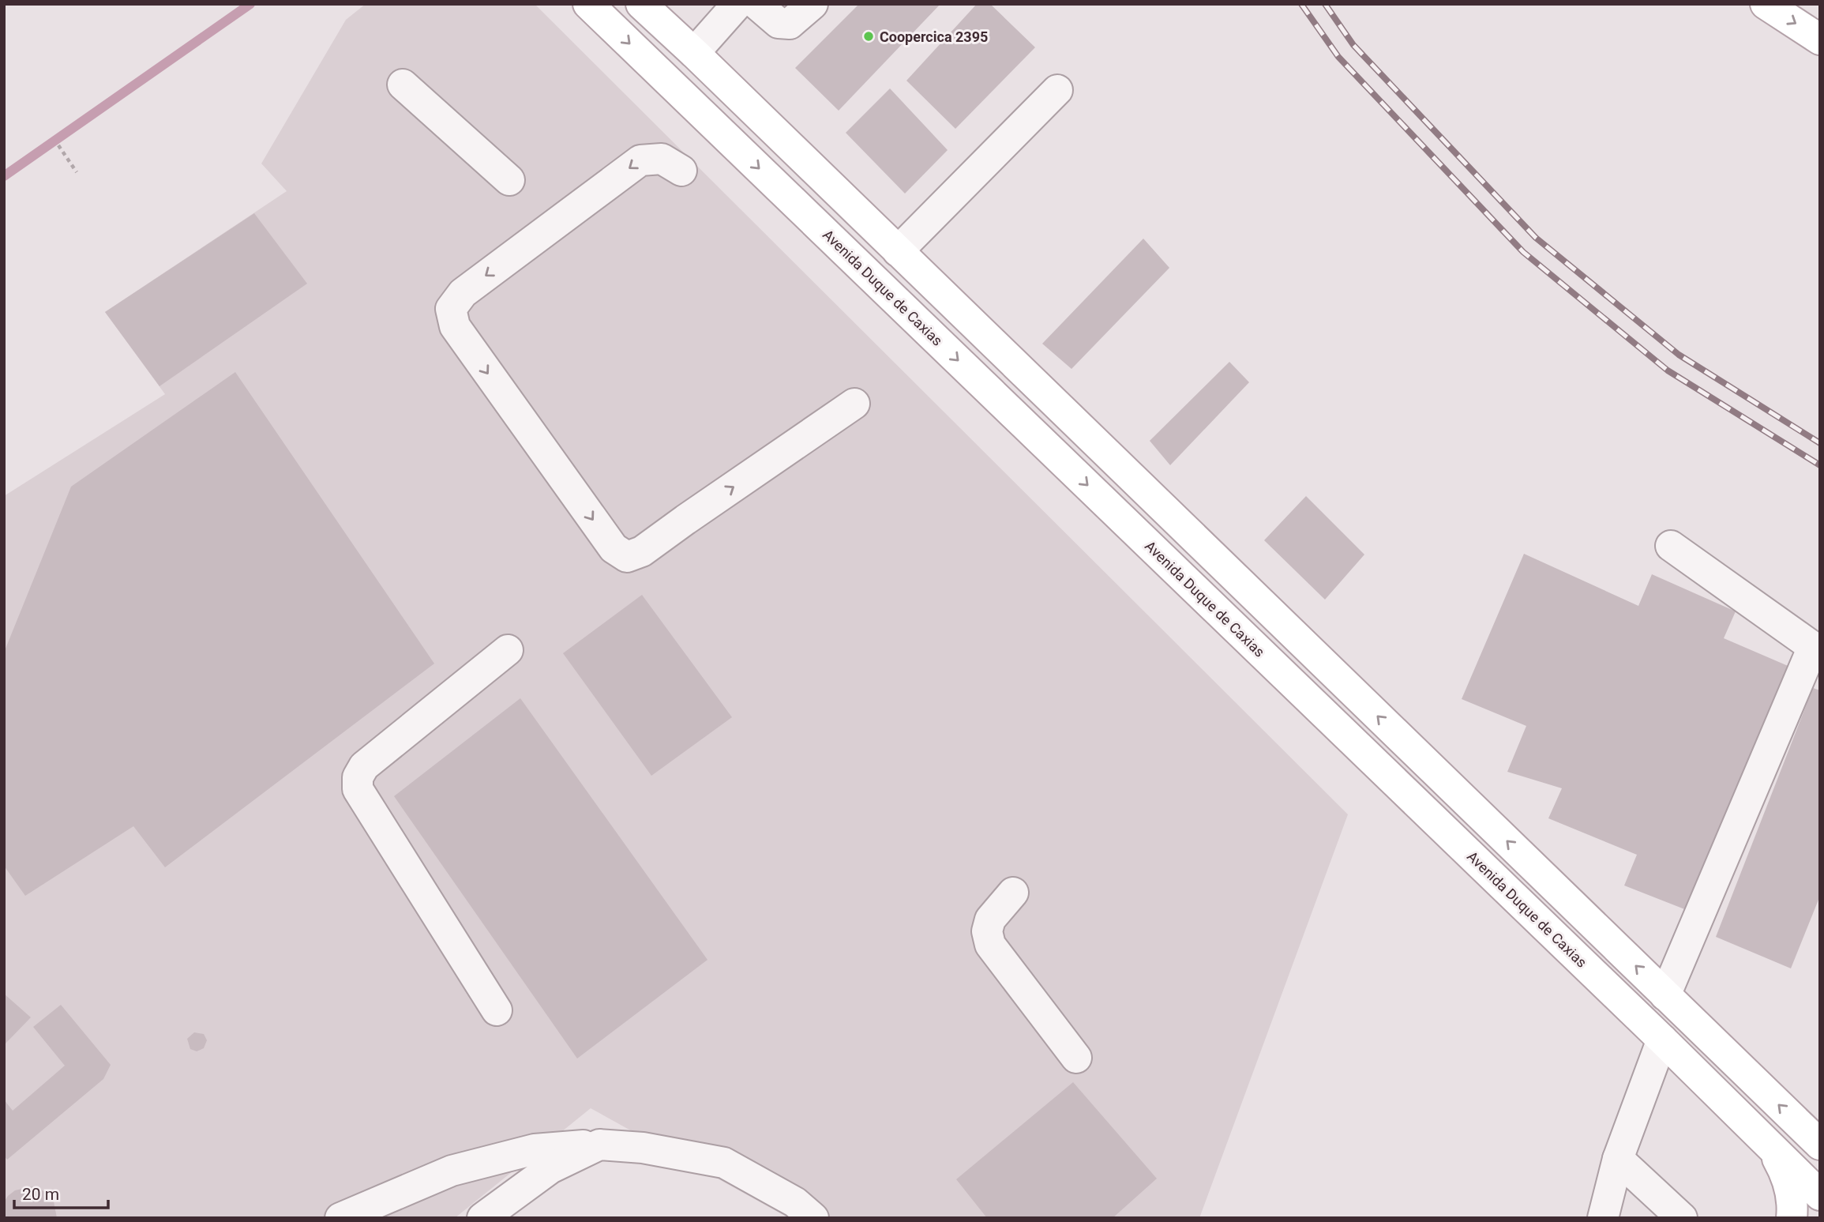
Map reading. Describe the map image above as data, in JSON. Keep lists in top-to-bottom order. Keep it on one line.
{"streets":{"main road":["Avenida Duque de Caxias"]},"places":["Coopercica 2395"],"scale_bar":"20 m"}
